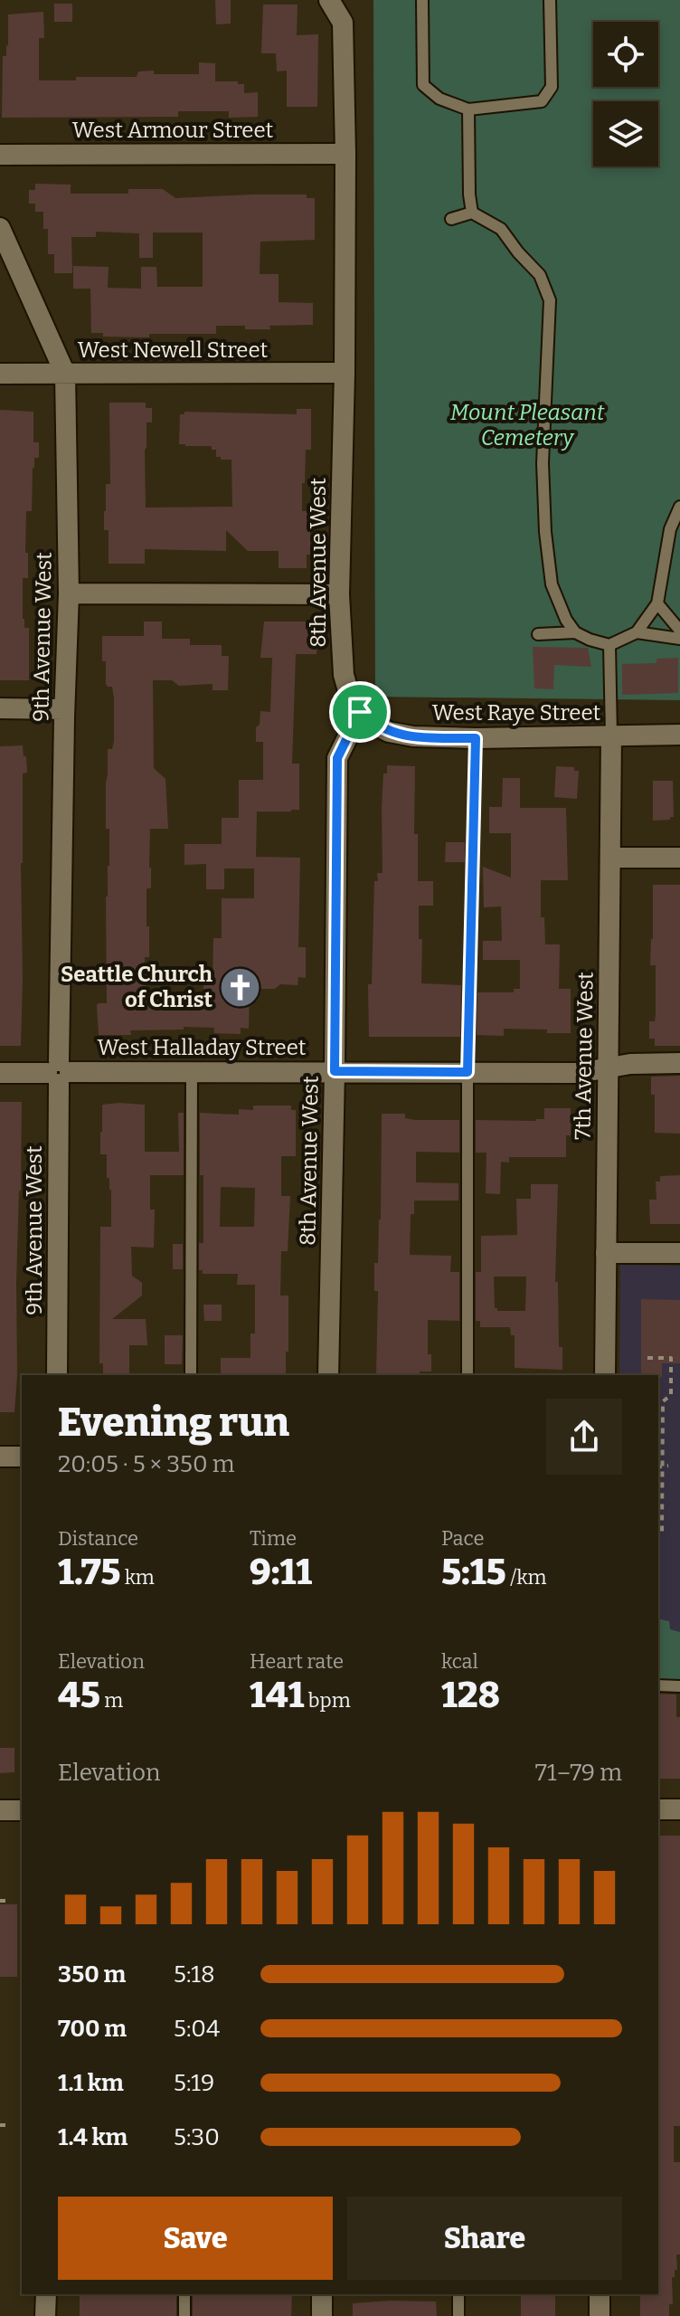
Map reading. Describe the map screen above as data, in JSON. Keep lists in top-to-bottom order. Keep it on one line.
{"streets":{"street":["West Armour Street","West Newell Street","8th Avenue West","9th Avenue West","West Raye Street","West Halladay Street","7th Avenue West"]},"crossings":[["West Armour Street","8th Avenue West"],["West Newell Street","8th Avenue West"],["West Newell Street","9th Avenue West"],["8th Avenue West","West Raye Street"],["8th Avenue West","West Halladay Street"],["9th Avenue West","West Halladay Street"],["West Raye Street","7th Avenue West"],["West Halladay Street","7th Avenue West"]],"parks":["Mount Pleasant Cemetery"],"places":{"church":["Seattle Church of Christ"]},"page":{"heading":["Evening run","20:05 · 5 × 350 m"],"stats":[["Distance","1.75 km"],["Time","9:11"],["Pace","5:15 /km"],["Elevation","45 m"],["Heart rate","141 bpm"],["kcal","128"]],"chart":["Elevation","71–79 m"],"list":[{"name":"350 m","note":"5:18"},{"name":"700 m","note":"5:04"},{"name":"1.1 km","note":"5:19"},{"name":"1.4 km","note":"5:30"}],"buttons":["Save","Share"]}}
